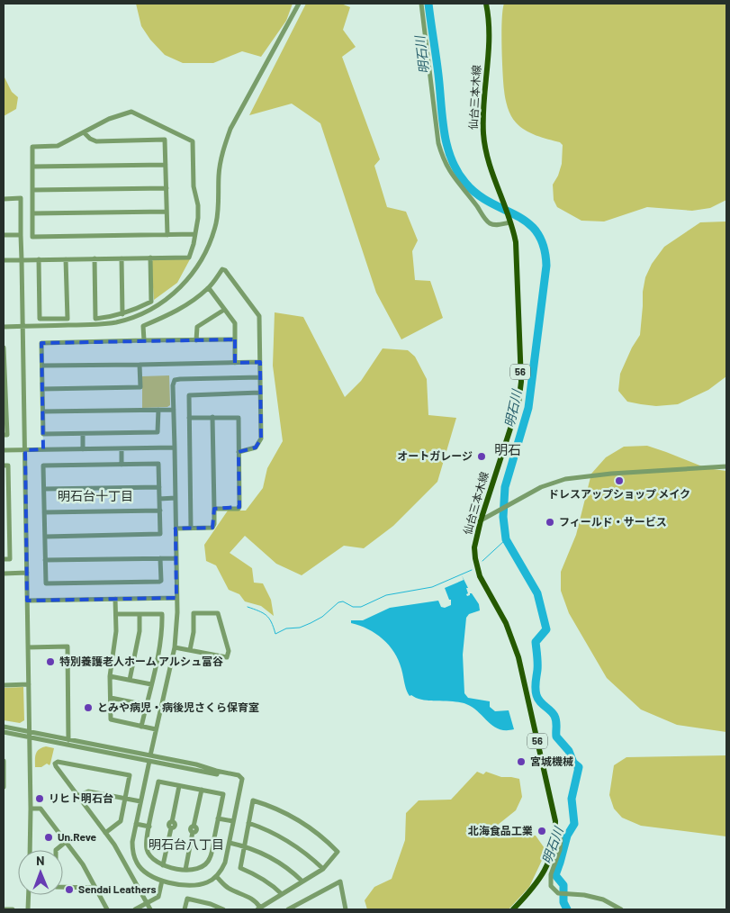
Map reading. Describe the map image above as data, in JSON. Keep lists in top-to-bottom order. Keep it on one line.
{"streets":{"main road":["仙台三本木線","56"]},"districts":["明石","明石台十丁目","明石台八丁目"],"water":["明石川"],"places":["オートガレージ","ドレスアップショップ メイク","フィールド・サービス","特別養護老人ホーム アルシュ富谷","とみや病児・病後児さくら保育室","宮城機械","リヒト明石台","北海食品工業","Un.Reve","Sendai Leathers"],"north":"top"}
